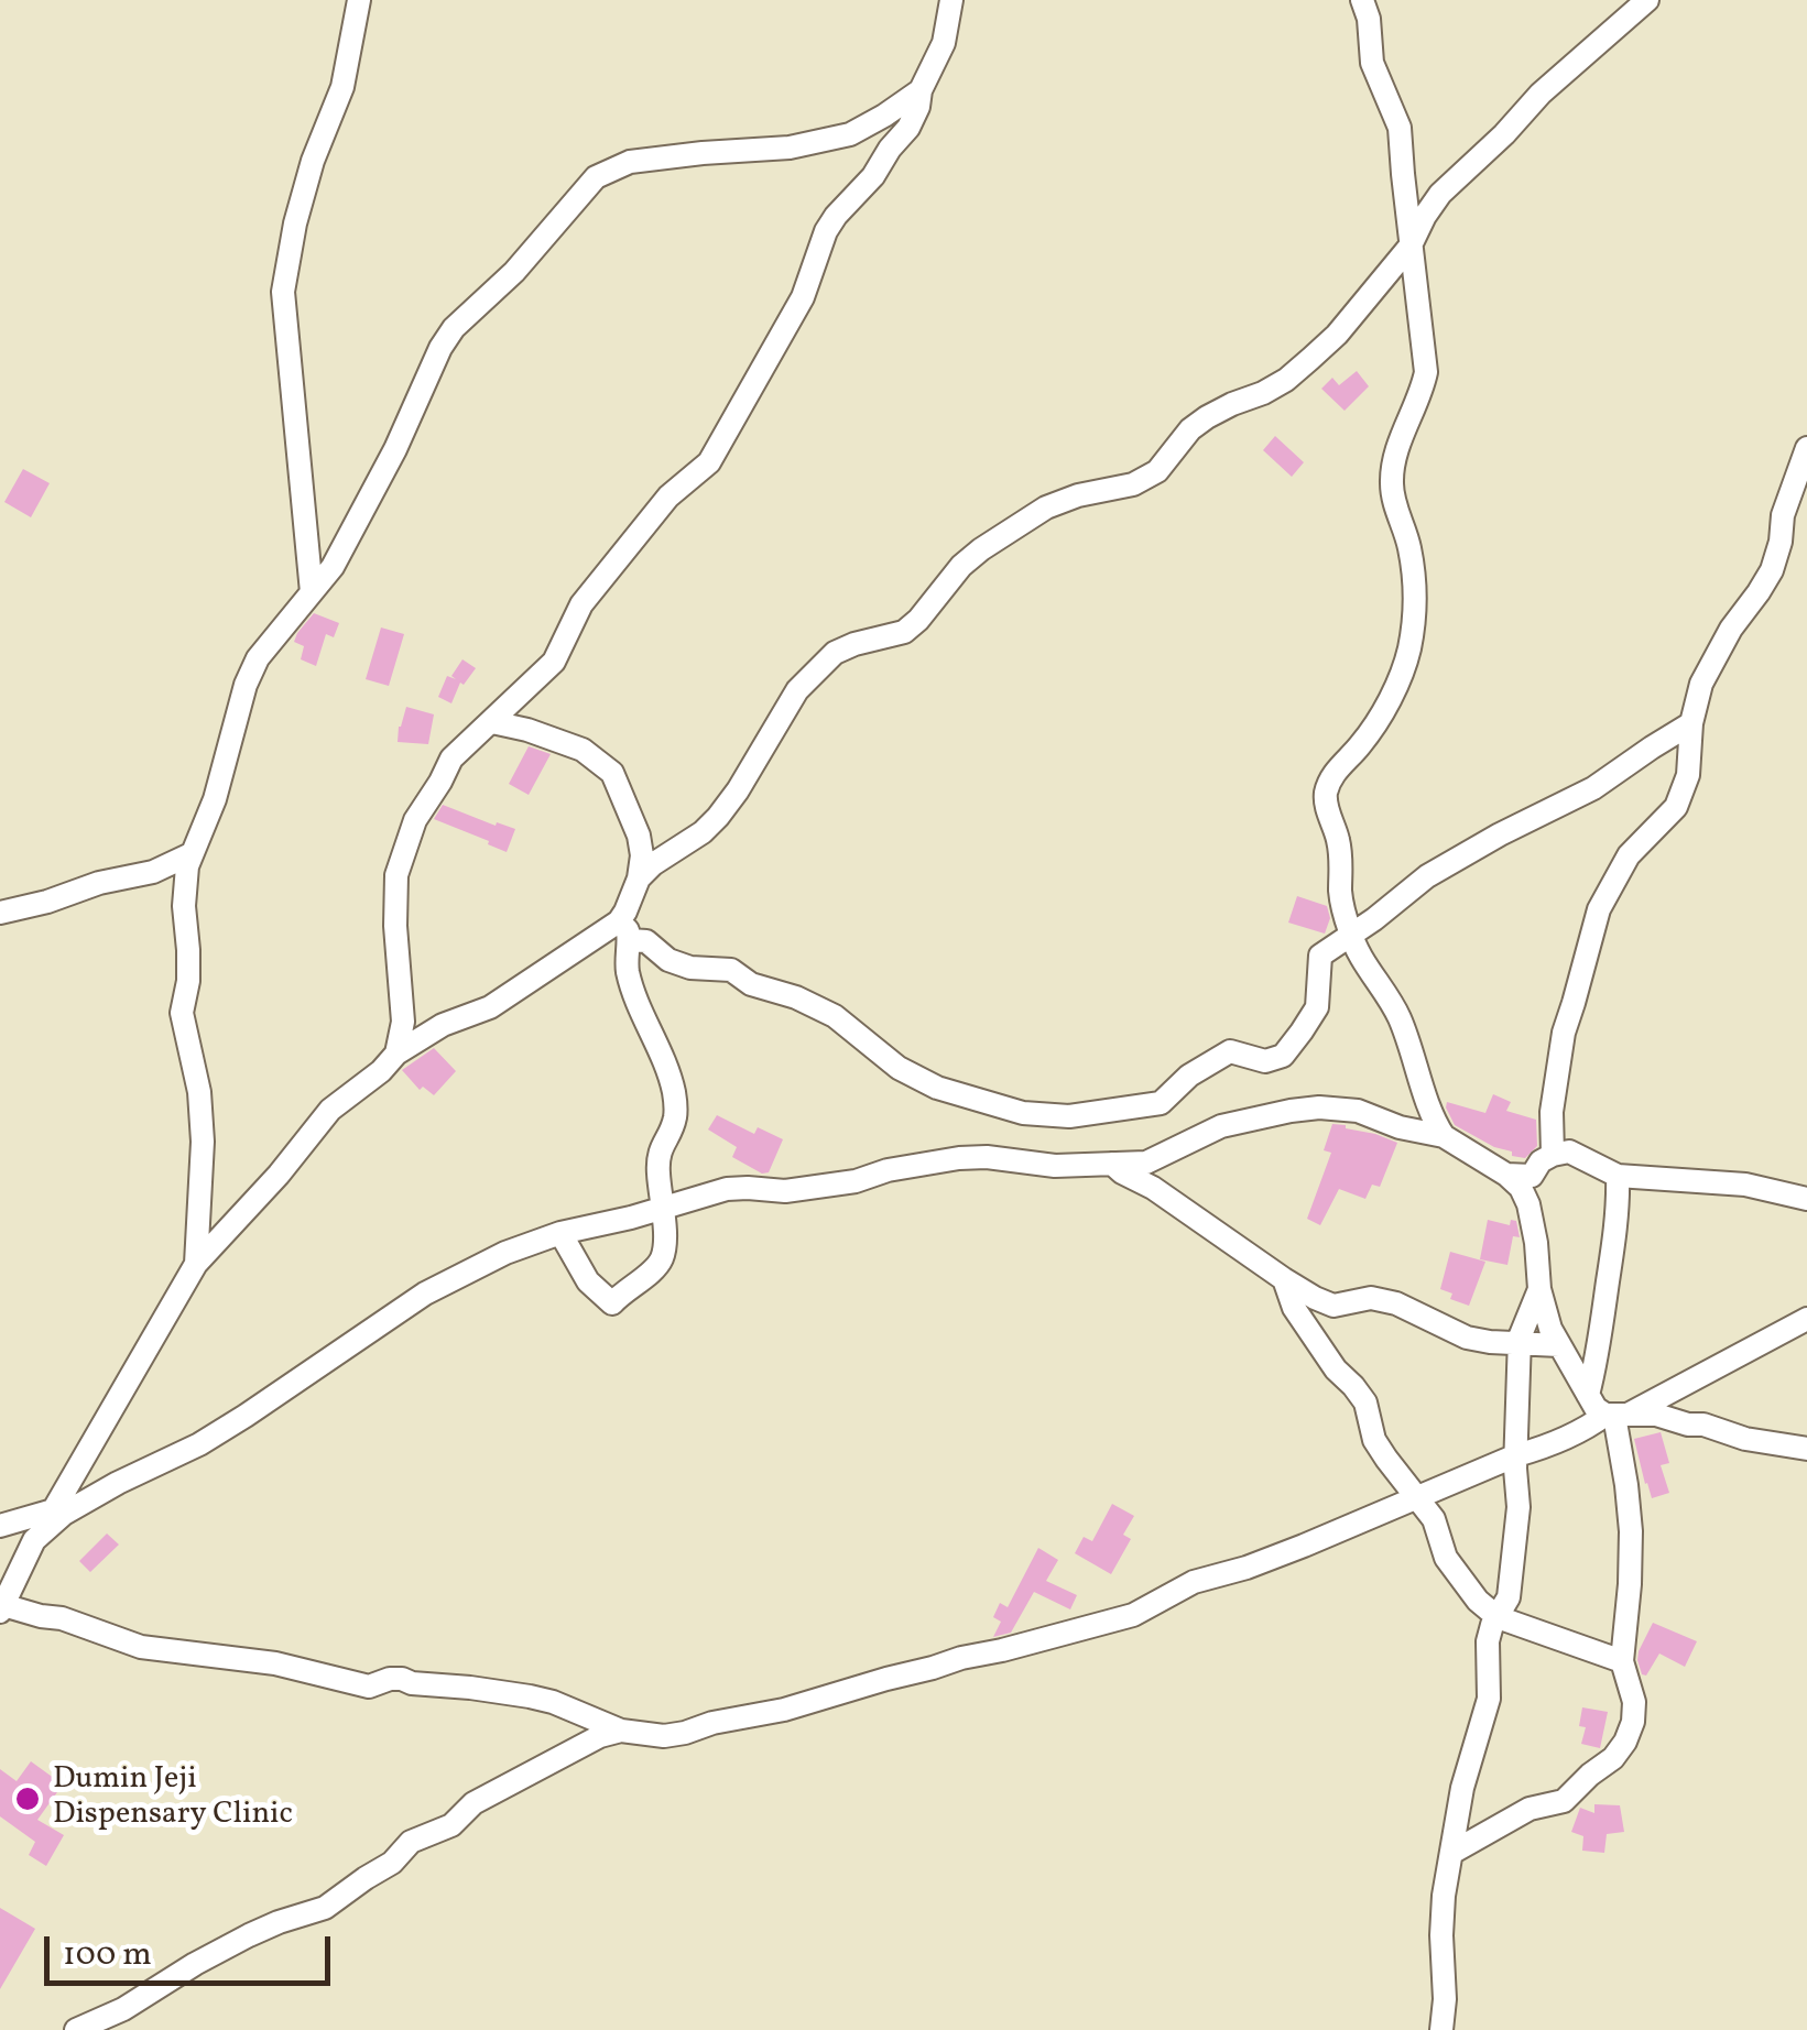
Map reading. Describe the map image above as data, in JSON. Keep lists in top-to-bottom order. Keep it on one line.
{"places":["Dumin Jeji Dispensary Clinic"],"scale_bar":"100 m"}
